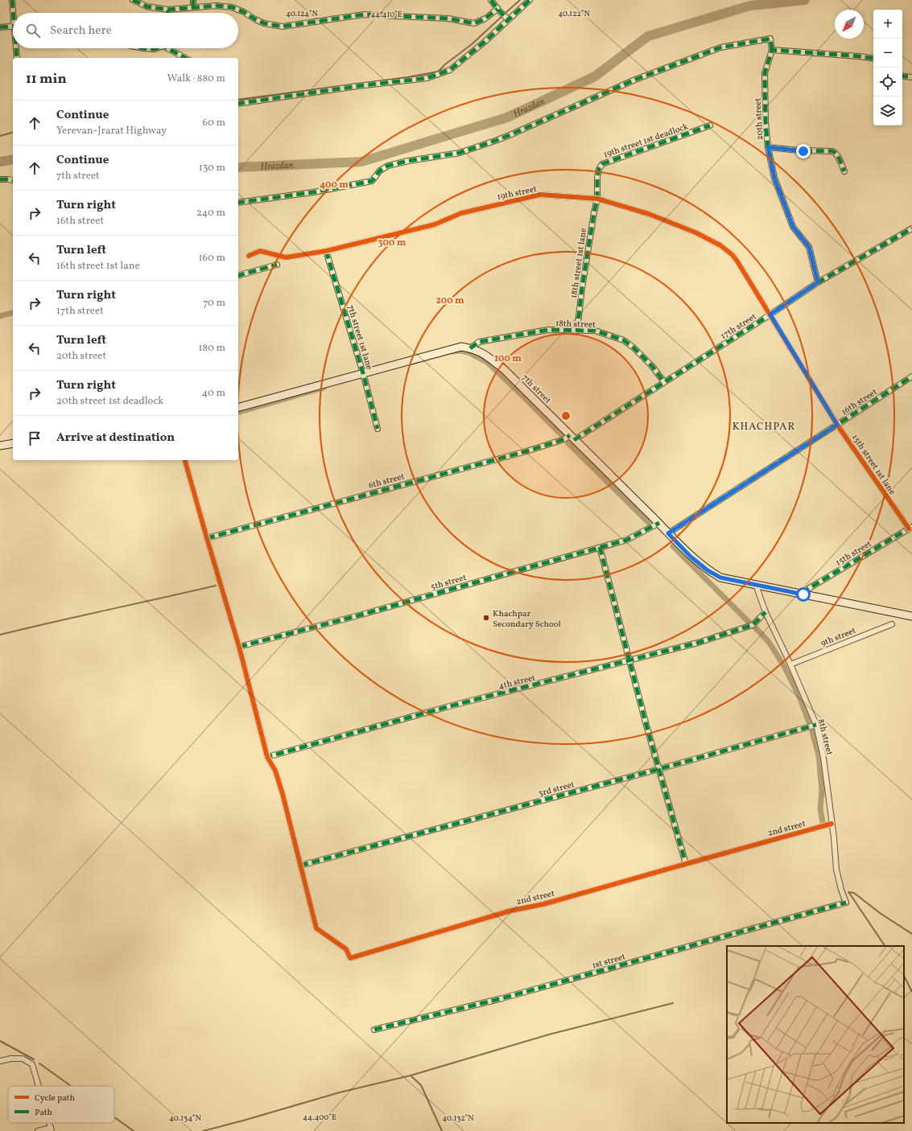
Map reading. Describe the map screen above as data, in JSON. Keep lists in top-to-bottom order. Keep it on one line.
{"streets":{"main road":["7th street"],"street":["20th street","19th street 1st deadlock","19th street","18th street 1st lane","18th street","17th street","7th street 1st lane","16th street","15th street 1st lane","6th street","15th street","5th street","9th street","4th street","8th street","3rd street","2nd street","1st street"]},"crossings":[["20th street","17th street"],["19th street 1st deadlock","19th street"],["19th street 1st deadlock","18th street 1st lane"],["19th street","18th street 1st lane"],["19th street","17th street"],["19th street","7th street 1st lane"],["19th street","15th street 1st lane"],["18th street 1st lane","18th street"],["18th street","17th street"],["18th street","7th street"],["17th street","7th street"],["17th street","15th street 1st lane"],["17th street","6th street"],["7th street 1st lane","7th street"],["7th street","16th street"],["7th street","6th street"],["7th street","15th street"],["7th street","5th street"],["7th street","8th street"],["16th street","15th street 1st lane"],["15th street 1st lane","15th street"],["9th street","8th street"],["4th street","8th street"],["8th street","3rd street"],["8th street","2nd street"],["8th street","1st street"],["3rd street","2nd street"]],"districts":["KHACHPAR"],"water":["Hrazdan"],"places":["Khachpar Secondary School"],"legend":["Cycle path","Path"],"north":"bottom left","page":{"map_buttons":["+","−"],"search":"Search here","heading":["11 min","Walk · 880 m"],"list":[["Continue","Yerevan-Jrarat Highway","60 m"],["Continue","7th street","130 m"],["Turn right","16th street","240 m"],["Turn left","16th street 1st lane","160 m"],["Turn right","17th street","70 m"],["Turn left","20th street","180 m"],["Turn right","20th street 1st deadlock","40 m"],"Arrive at destination"]},"coordinates":["40.124°N","40.122°N","44.410°E","44.400°E","40.134°N","40.132°N"],"rings":["400 m","300 m","200 m","100 m"]}
